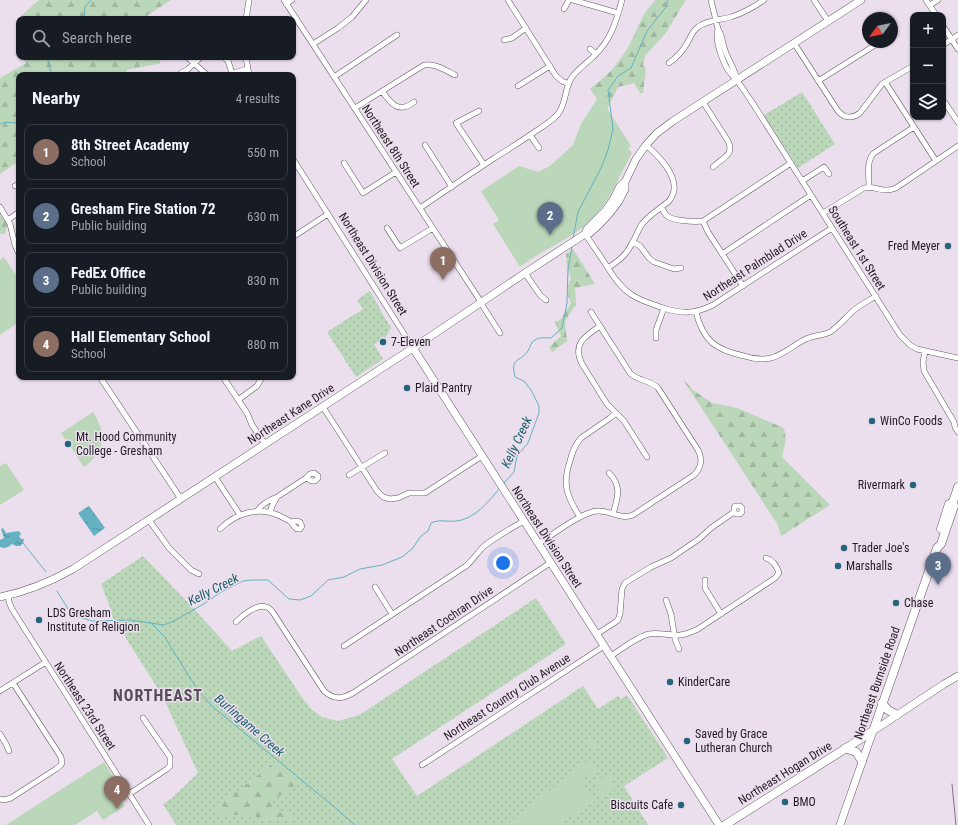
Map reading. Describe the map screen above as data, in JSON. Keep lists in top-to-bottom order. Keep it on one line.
{"streets":{"highway":["Northeast Burnside Road","Northeast Hogan Drive"],"main road":["Northeast Division Street","Northeast Kane Drive"],"street":["Northeast 8th Street","Southeast 1st Street","Northeast Palmblad Drive","Northeast Cochran Drive","Northeast Country Club Avenue","Northeast 23rd Street"]},"crossings":[["Northeast 8th Street","Northeast Kane Drive"],["Southeast 1st Street","Northeast Palmblad Drive"],["Southeast 1st Street","Northeast Kane Drive"],["Northeast Division Street","Northeast Kane Drive"],["Northeast Division Street","Northeast Cochran Drive"],["Northeast Division Street","Northeast Country Club Avenue"],["Northeast Palmblad Drive","Northeast Kane Drive"],["Northeast Kane Drive","Northeast 23rd Street"],["Northeast Burnside Road","Northeast Hogan Drive"]],"districts":["NORTHEAST"],"water":["Kelly Creek","Burlingame Creek"],"places":["Fred Meyer","7-Eleven","Plaid Pantry","WinCo Foods","Mt. Hood Community College - Gresham","Rivermark","Trader Joe's","Marshalls","Chase","LDS Gresham Institute of Religion","KinderCare","Saved by Grace Lutheran Church","BMO","Biscuits Cafe"],"north":"bottom left","page":{"map_buttons":["+","−"],"search":"Search here","heading":["Nearby","4 results"],"list":[{"mark":"1","name":"8th Street Academy","note":"School","value":"550 m"},{"mark":"2","name":"Gresham Fire Station 72","note":"Public building","value":"630 m"},{"mark":"3","name":"FedEx Office","note":"Public building","value":"830 m"},{"mark":"4","name":"Hall Elementary School","note":"School","value":"880 m"}],"pins":["2","1","3","4"]}}
